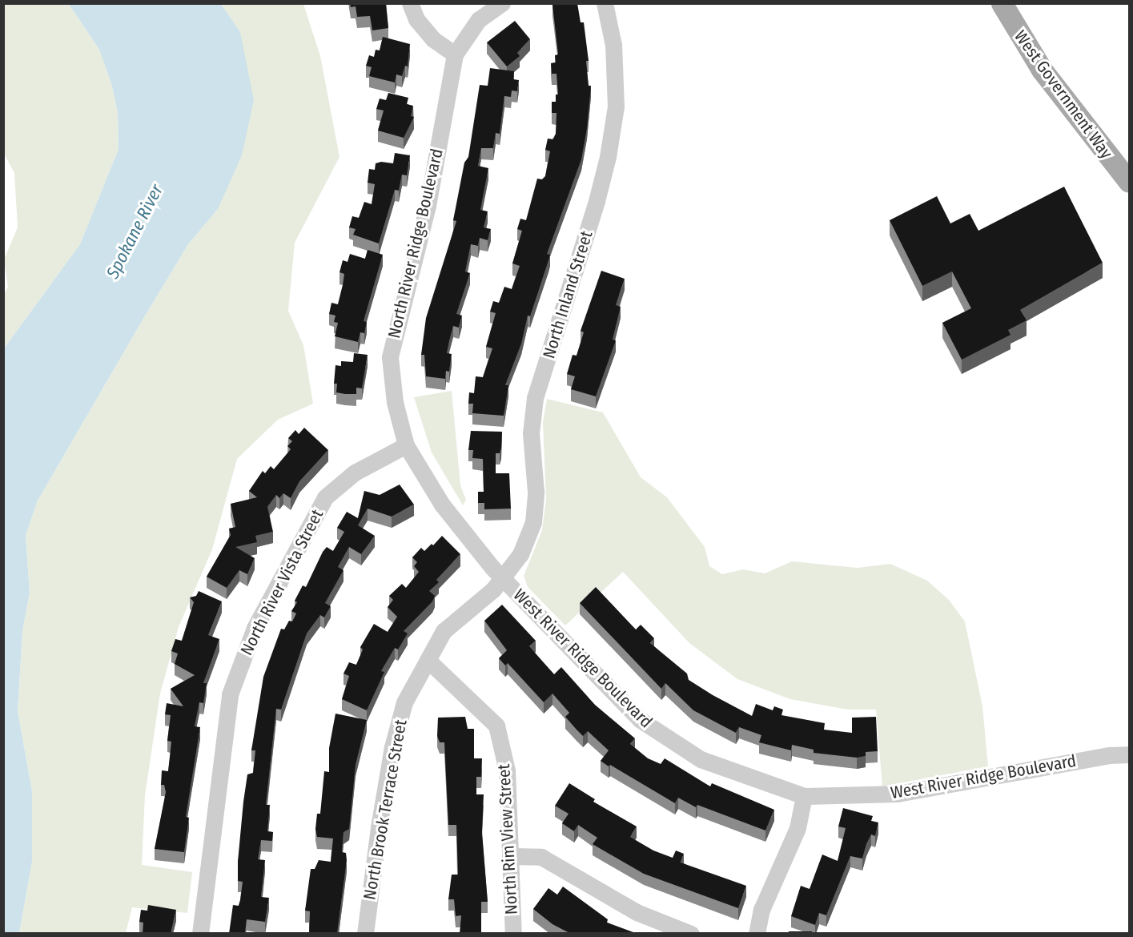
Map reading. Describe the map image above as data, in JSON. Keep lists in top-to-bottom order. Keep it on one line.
{"streets":{"main road":["West Government Way"],"street":["North River Ridge Boulevard","North Inland Street","North River Vista Street","West River Ridge Boulevard","North Brook Terrace Street","North Rim View Street"]},"crossings":[["North River Ridge Boulevard","North River Vista Street"],["North River Ridge Boulevard","West River Ridge Boulevard"],["North Inland Street","West River Ridge Boulevard"],["North Inland Street","North Brook Terrace Street"],["North River Vista Street","West River Ridge Boulevard"],["West River Ridge Boulevard","North Brook Terrace Street"],["North Brook Terrace Street","North Rim View Street"]],"water":["Spokane River"]}
